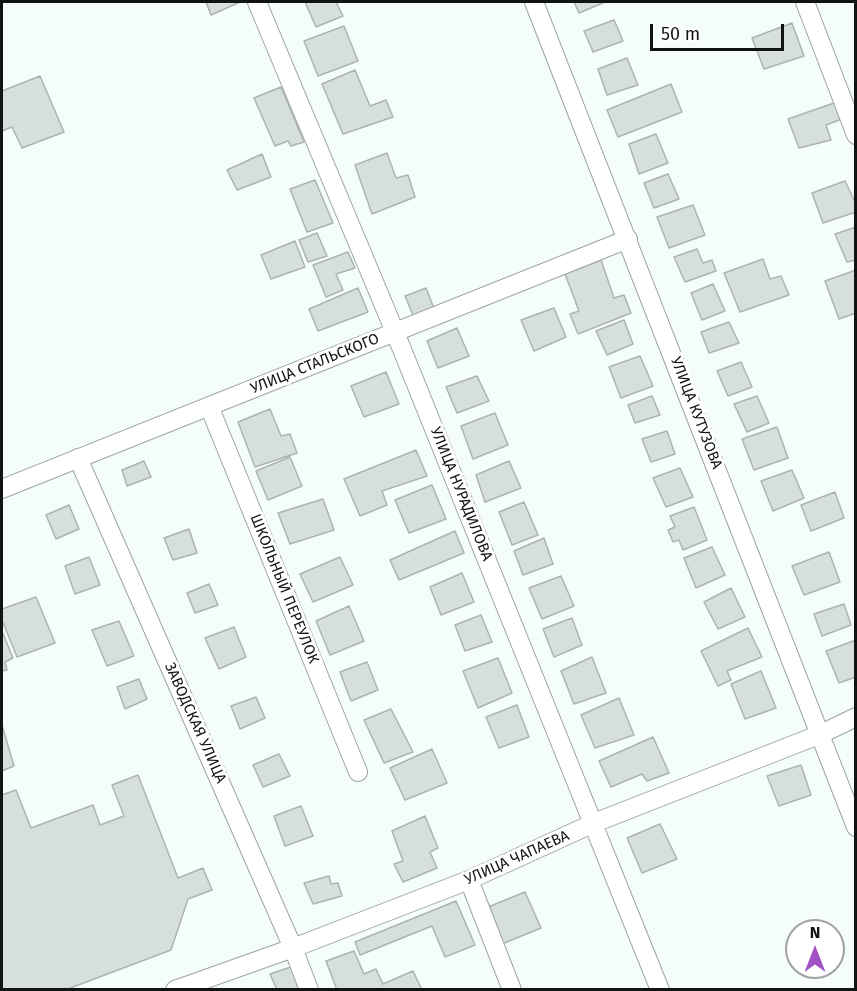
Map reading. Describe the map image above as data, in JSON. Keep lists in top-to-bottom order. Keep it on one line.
{"streets":{"street":["УЛИЦА СТАЛЬСКОГО","УЛИЦА КУТУЗОВА","УЛИЦА НУРАДИЛОВА","ШКОЛЬНЫЙ ПЕРЕУЛОК","ЗАВОДСКАЯ УЛИЦА","УЛИЦА ЧАПАЕВА"]},"crossings":[["УЛИЦА СТАЛЬСКОГО","УЛИЦА КУТУЗОВА"],["УЛИЦА СТАЛЬСКОГО","УЛИЦА НУРАДИЛОВА"],["УЛИЦА СТАЛЬСКОГО","ШКОЛЬНЫЙ ПЕРЕУЛОК"],["УЛИЦА СТАЛЬСКОГО","ЗАВОДСКАЯ УЛИЦА"],["УЛИЦА КУТУЗОВА","УЛИЦА ЧАПАЕВА"],["УЛИЦА НУРАДИЛОВА","УЛИЦА ЧАПАЕВА"],["ЗАВОДСКАЯ УЛИЦА","УЛИЦА ЧАПАЕВА"]],"scale_bar":"50 m","north":"top"}
